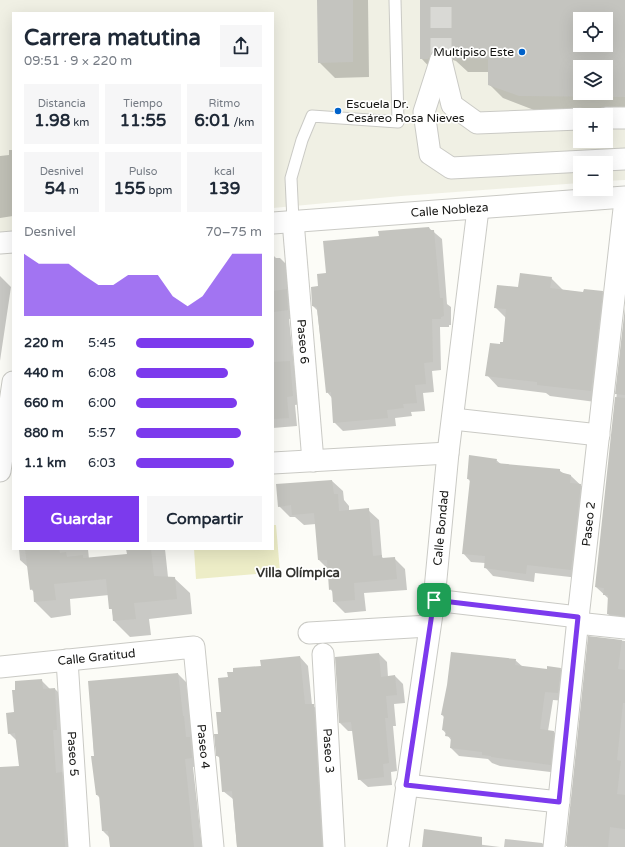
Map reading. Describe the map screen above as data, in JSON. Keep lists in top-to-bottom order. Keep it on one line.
{"streets":{"street":["Calle Nobleza","Paseo 6","Paseo 2","Calle Bondad","Calle Gratitud","Paseo 4","Paseo 3","Paseo 5"]},"crossings":[["Calle Nobleza","Paseo 6"],["Calle Nobleza","Calle Bondad"],["Calle Gratitud","Paseo 4"],["Calle Gratitud","Paseo 5"]],"districts":["Villa Olímpica"],"places":["Multipiso Este","Escuela Dr. Cesáreo Rosa Nieves"],"page":{"map_buttons":["+","−"],"heading":["Carrera matutina","09:51 · 9 × 220 m"],"stats":[["Distancia","1.98 km"],["Tiempo","11:55"],["Ritmo","6:01 /km"],["Desnivel","54 m"],["Pulso","155 bpm"],["kcal","139"]],"chart":["Desnivel","70–75 m"],"list":[{"name":"220 m","note":"5:45"},{"name":"440 m","note":"6:08"},{"name":"660 m","note":"6:00"},{"name":"880 m","note":"5:57"},{"name":"1.1 km","note":"6:03"}],"buttons":["Guardar","Compartir"]}}
